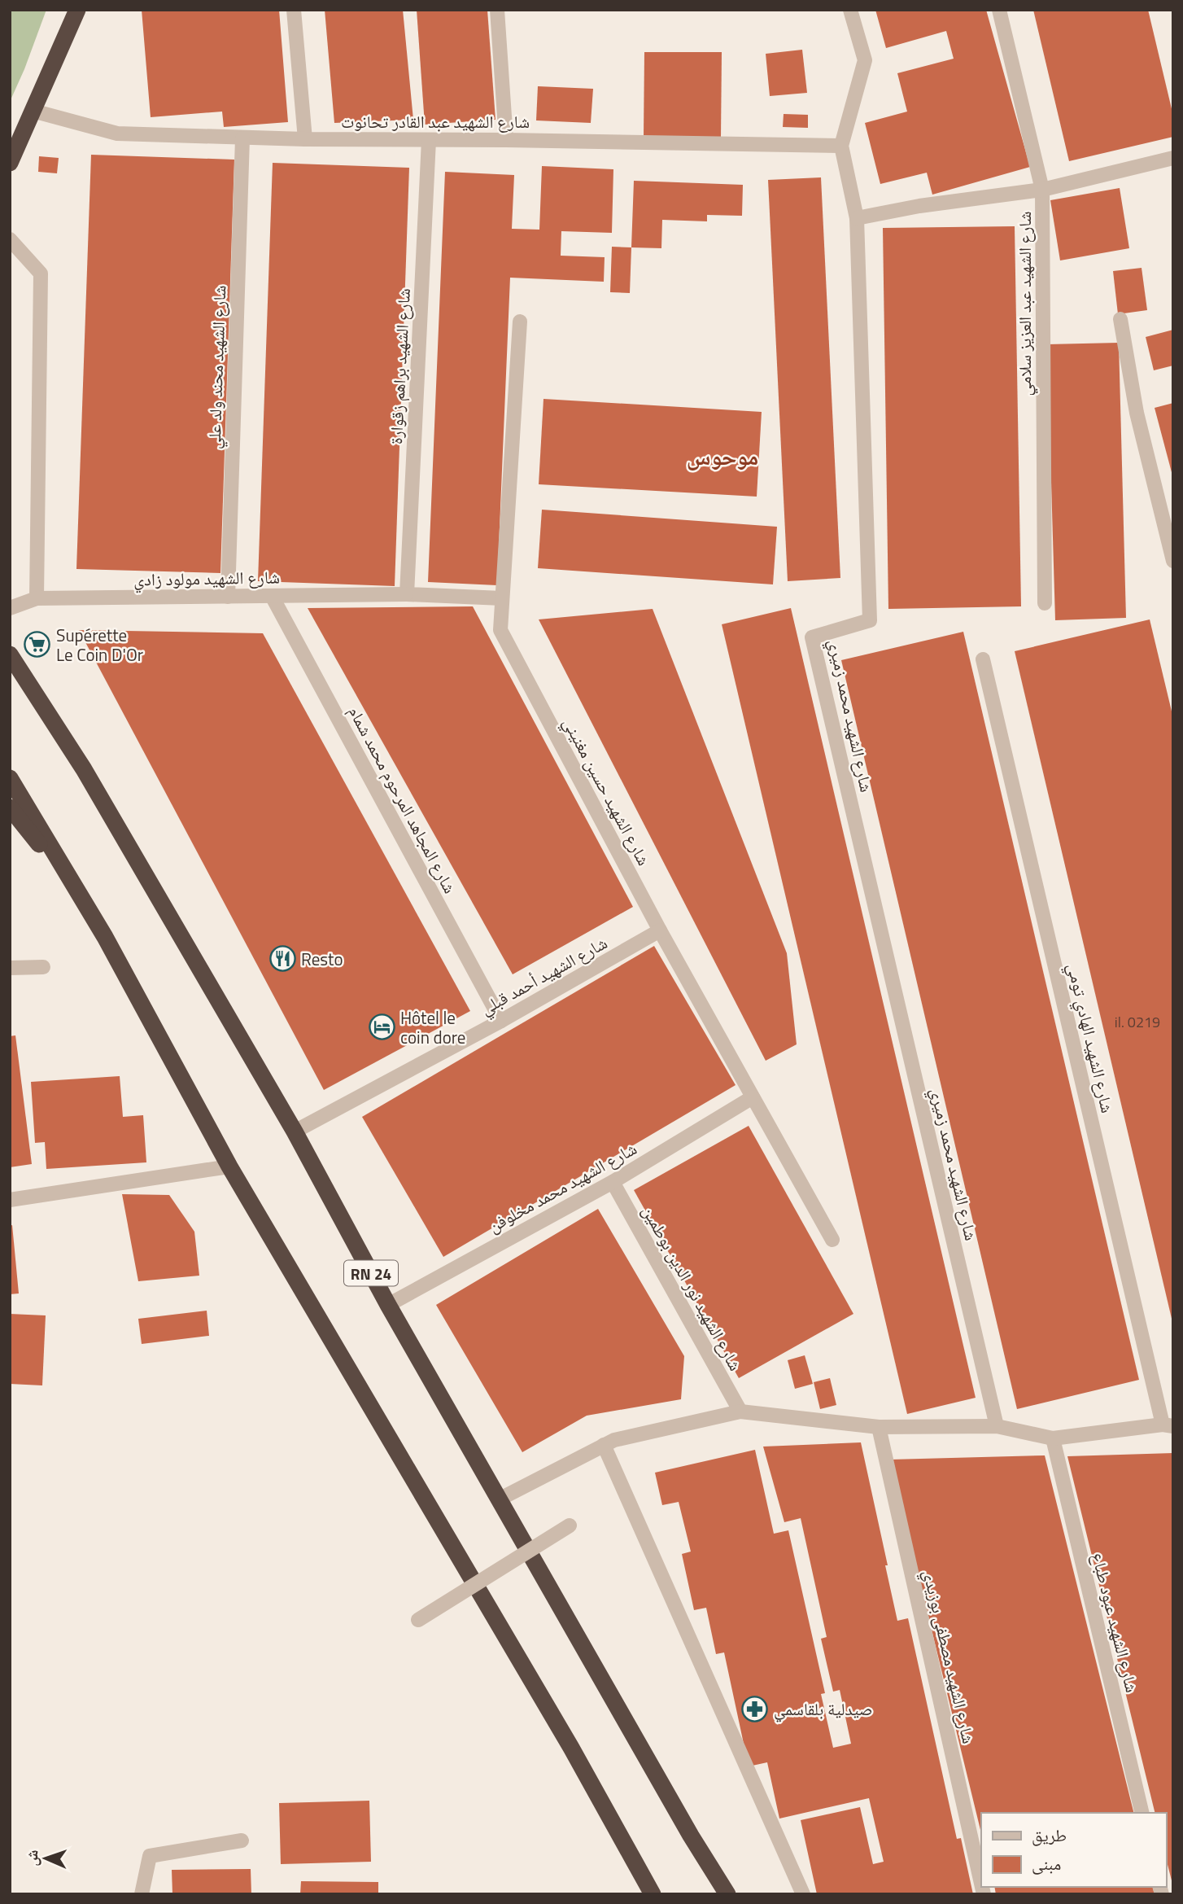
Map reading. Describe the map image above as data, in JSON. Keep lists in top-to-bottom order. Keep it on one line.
{"streets":{"highway":["RN 24"],"street":["شارع الشهيد عبد القادر تحانوت","شارع الشهيد عبد العزيز سلامي","شارع الشهيد براهم زقوارة","شارع الشهيد محند ولد علي","شارع الشهيد مولود زادي","شارع الشهيد محمد زميري","شارع الشهيد حسين مغنيني","شارع المجاهد المرحوم محمد شمام","شارع الشهيد أحمد قبلي","شارع الشهيد الهادي تومي","شارع الشهيد محمد مخلوفن","شارع الشهيد نور الدين بوطمين","شارع الشهيد عبود طباع","شارع الشهيد مصطفى بوزيدي"]},"crossings":[["شارع الشهيد عبد القادر تحانوت","شارع الشهيد براهم زقوارة"],["شارع الشهيد عبد القادر تحانوت","شارع الشهيد محند ولد علي"],["شارع الشهيد عبد القادر تحانوت","شارع الشهيد محمد زميري"],["شارع الشهيد براهم زقوارة","شارع الشهيد مولود زادي"],["شارع الشهيد محند ولد علي","شارع الشهيد مولود زادي"],["شارع الشهيد مولود زادي","شارع الشهيد حسين مغنيني"],["شارع الشهيد مولود زادي","شارع المجاهد المرحوم محمد شمام"],["شارع الشهيد حسين مغنيني","شارع الشهيد أحمد قبلي"],["شارع الشهيد حسين مغنيني","شارع الشهيد محمد مخلوفن"],["شارع المجاهد المرحوم محمد شمام","شارع الشهيد أحمد قبلي"],["شارع الشهيد أحمد قبلي","RN 24"],["شارع الشهيد محمد مخلوفن","RN 24"],["شارع الشهيد محمد مخلوفن","شارع الشهيد نور الدين بوطمين"]],"districts":["موحوس"],"places":{"supermarket":["Supérette Le Coin D'Or"],"restaurant":["Resto"],"hotel":["Hôtel le coin dore"],"pharmacy":["صيدلية بلقاسمي"]},"house_numbers":["il. 0219"],"legend":["طريق","مبنى"],"north":"left"}
